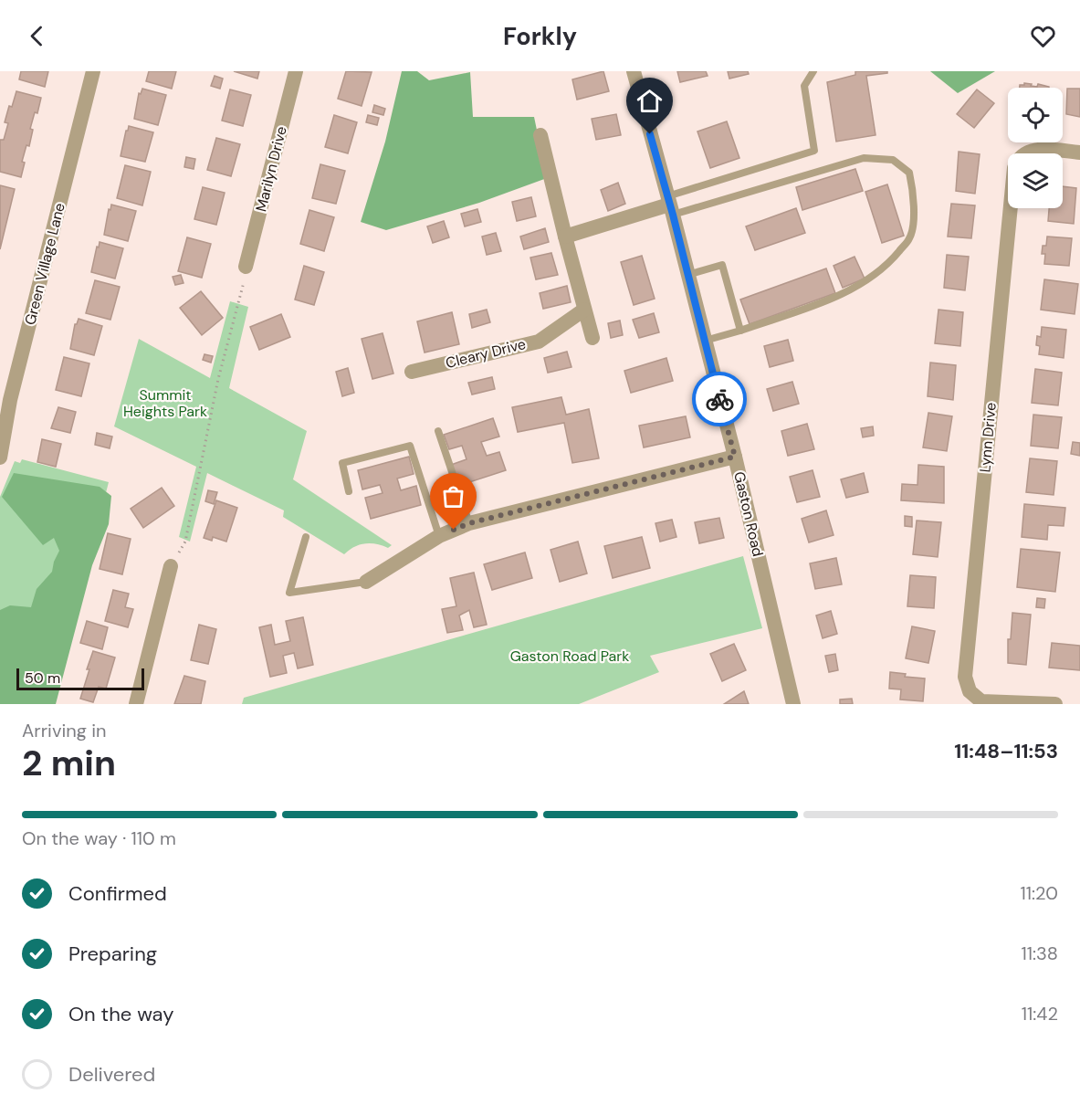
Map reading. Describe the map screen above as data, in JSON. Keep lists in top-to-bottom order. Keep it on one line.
{"streets":{"street":["Marilyn Drive","Green Village Lane","Cleary Drive","Lynn Drive","Gaston Road"]},"parks":["Summit Heights Park","Gaston Road Park"],"scale_bar":"50 m","page":{"header":"Forkly","scale":"50 m","heading":["2 min","Arriving in","11:48–11:53"],"bar":"On the way · 110 m","list":[["Confirmed","11:20"],["Preparing","11:38"],["On the way","11:42"],"Delivered"]}}
